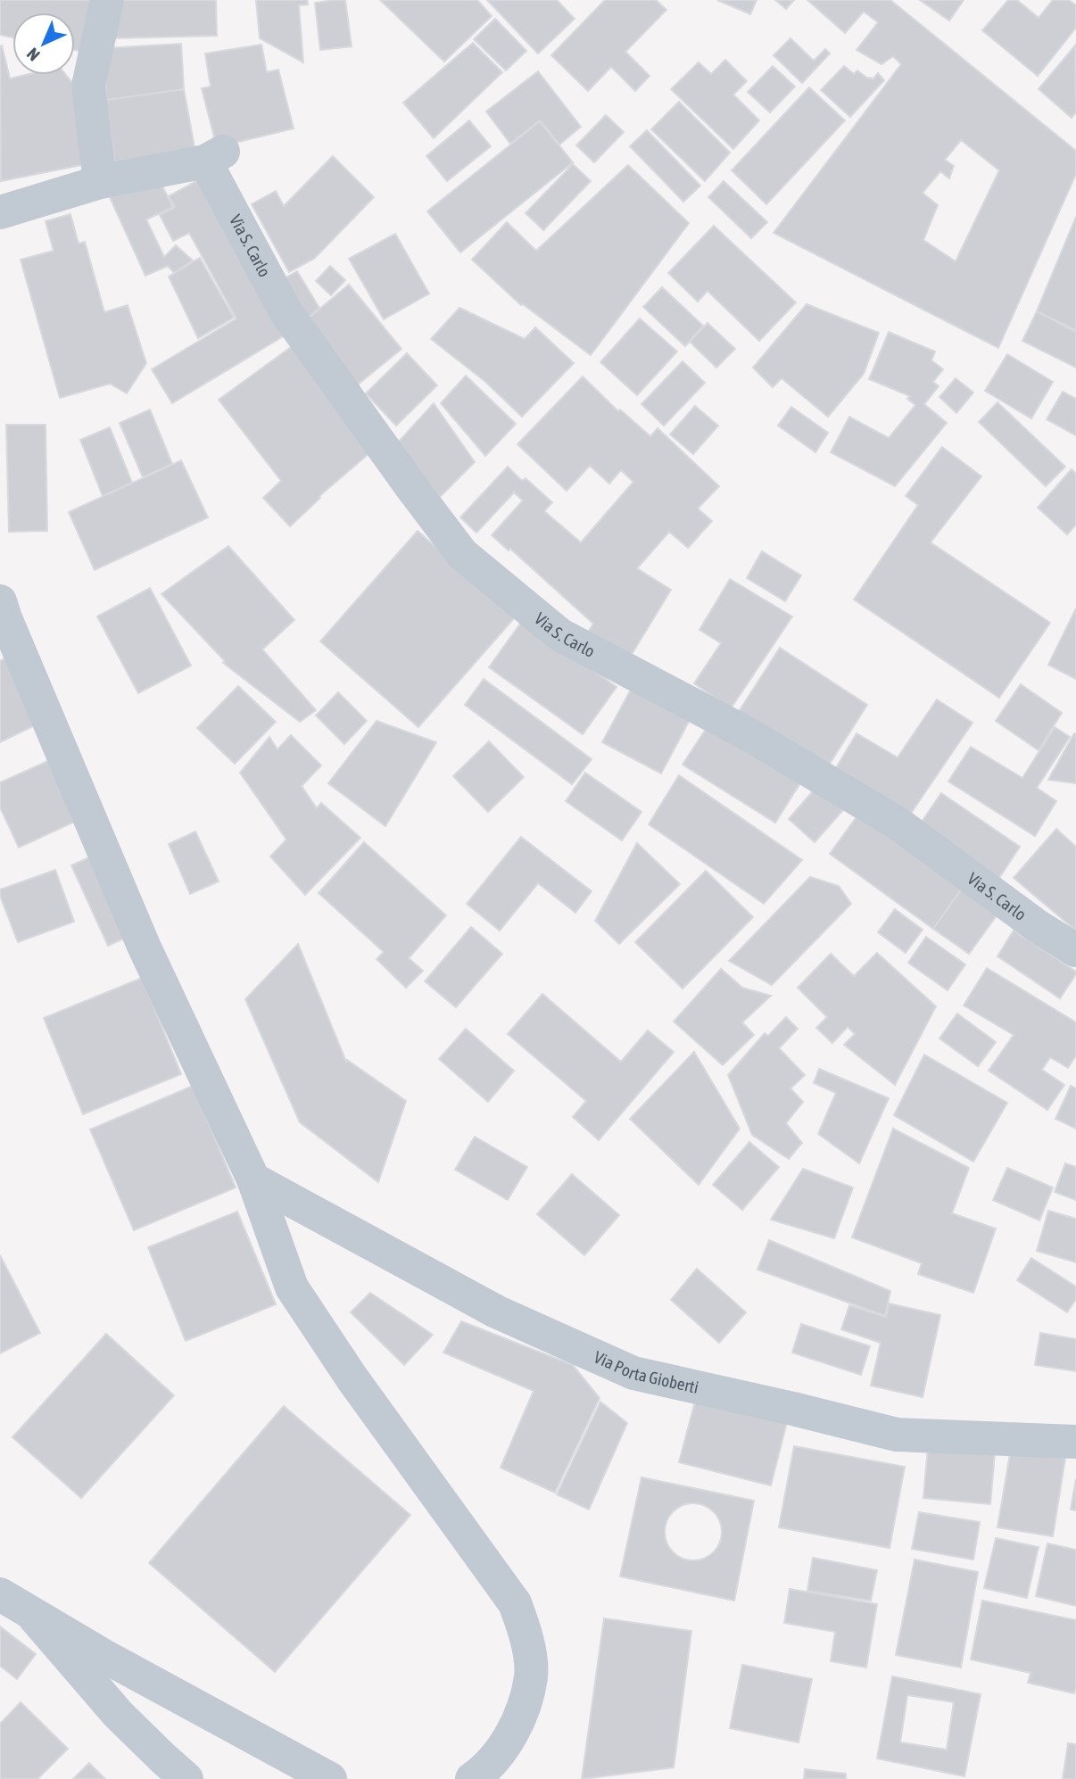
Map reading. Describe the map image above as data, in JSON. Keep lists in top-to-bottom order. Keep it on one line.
{"streets":{"street":["Via S. Carlo","Via Porta Gioberti"]},"north":"bottom left"}
